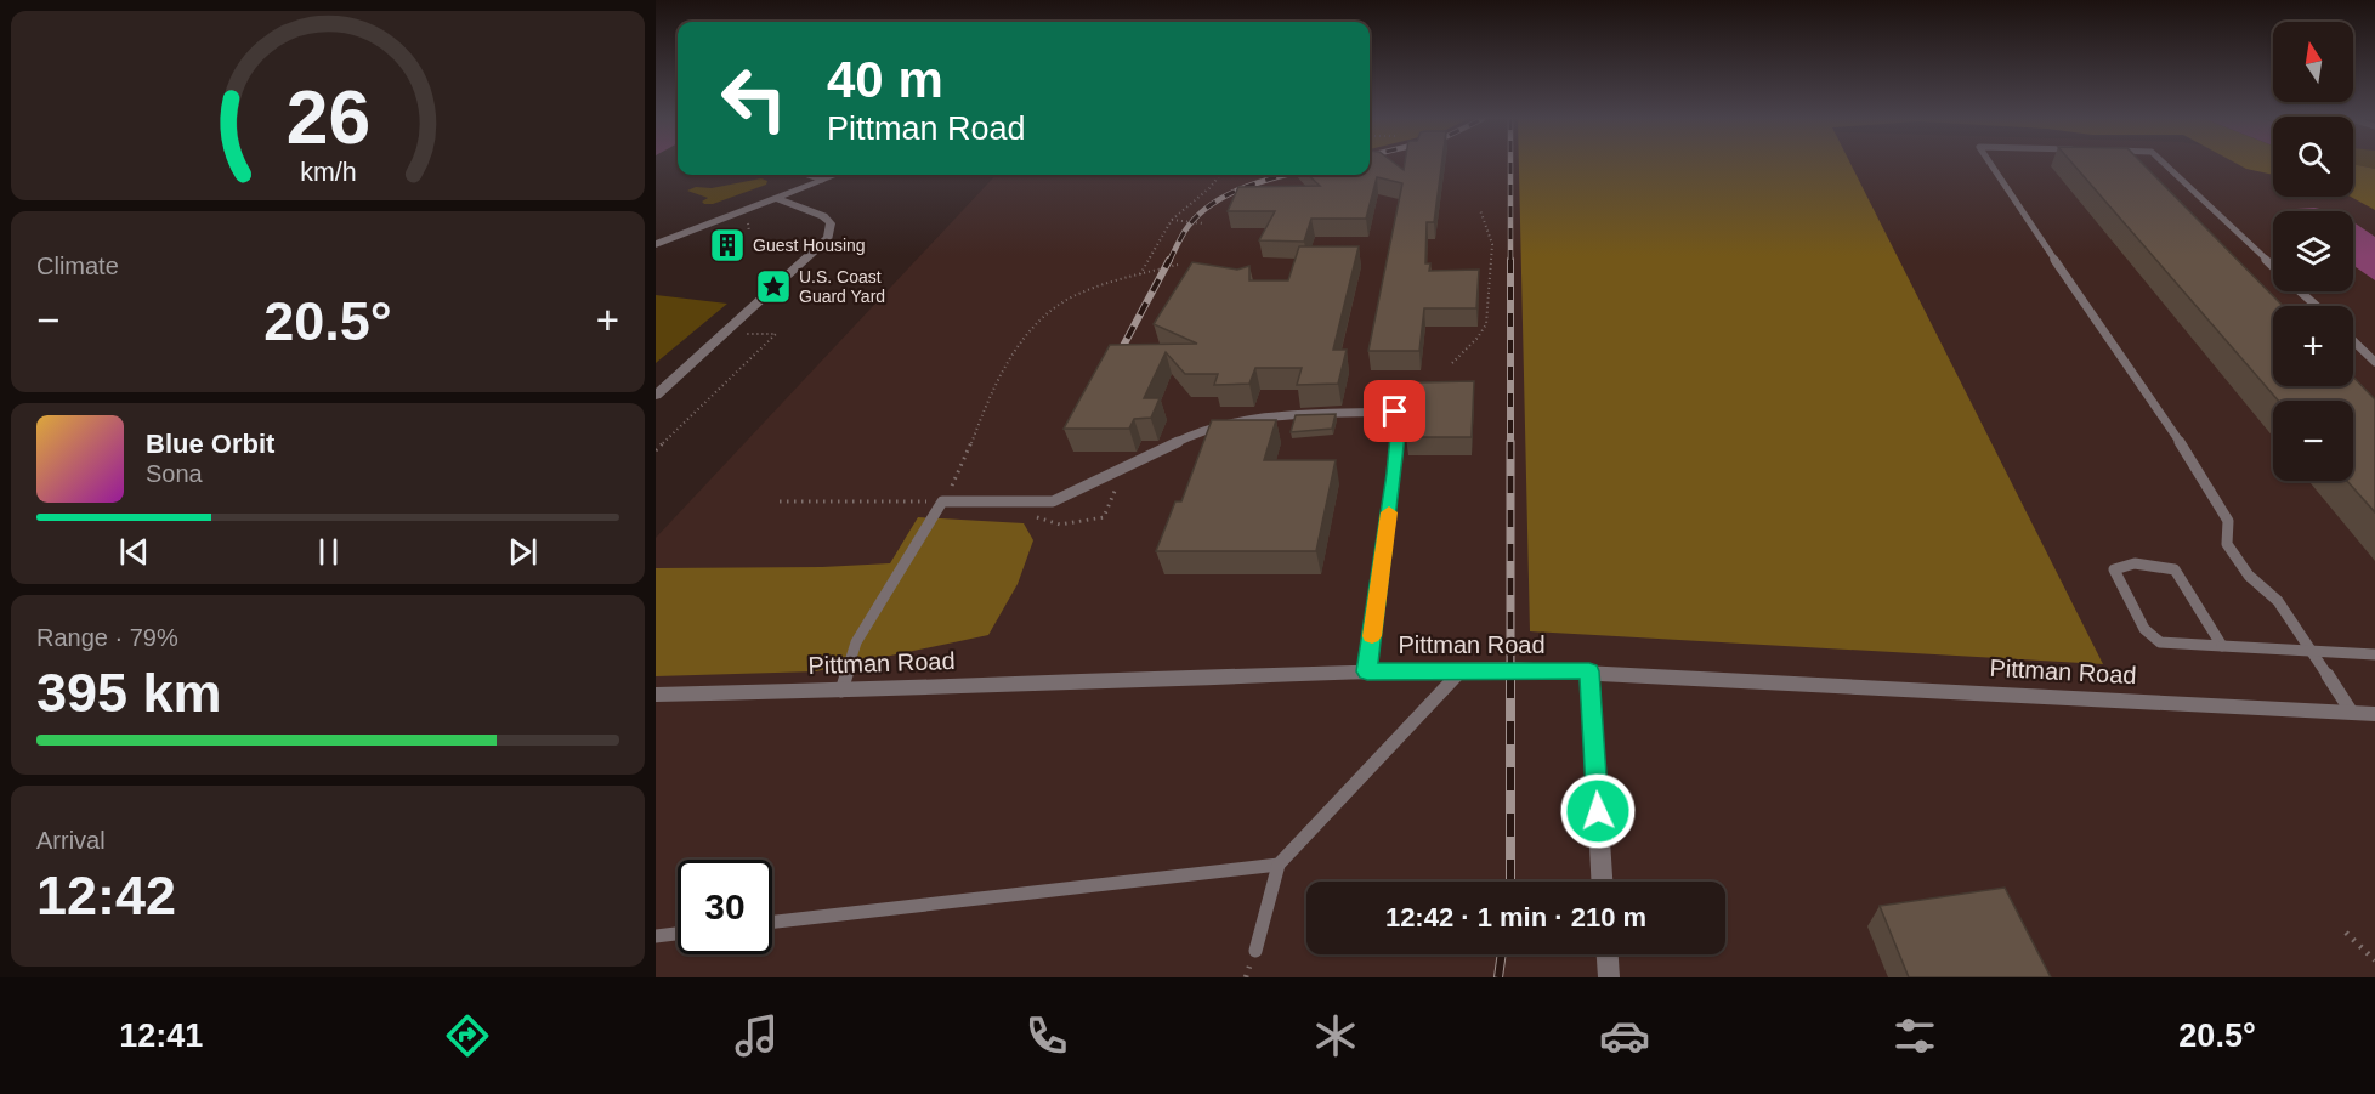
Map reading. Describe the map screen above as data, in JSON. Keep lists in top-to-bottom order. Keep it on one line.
{"streets":{"street":["Pittman Road"]},"places":{"building":["Guest Housing"],"place":["U.S. Coast Guard Yard"]},"north":"top","page":{"map_buttons":["+","−"],"turn":["40 m","Pittman Road"],"tile":["Climate",["Range · 79%","395 km"],["Arrival","12:42"]],"heat":["−","20.5°","+"],"song":["Blue Orbit","Sona"],"limit":"30","trip":"12:42 · 1 min · 210 m","tabs":["12:41","20.5°"],"gauge":["26","km/h"]}}
